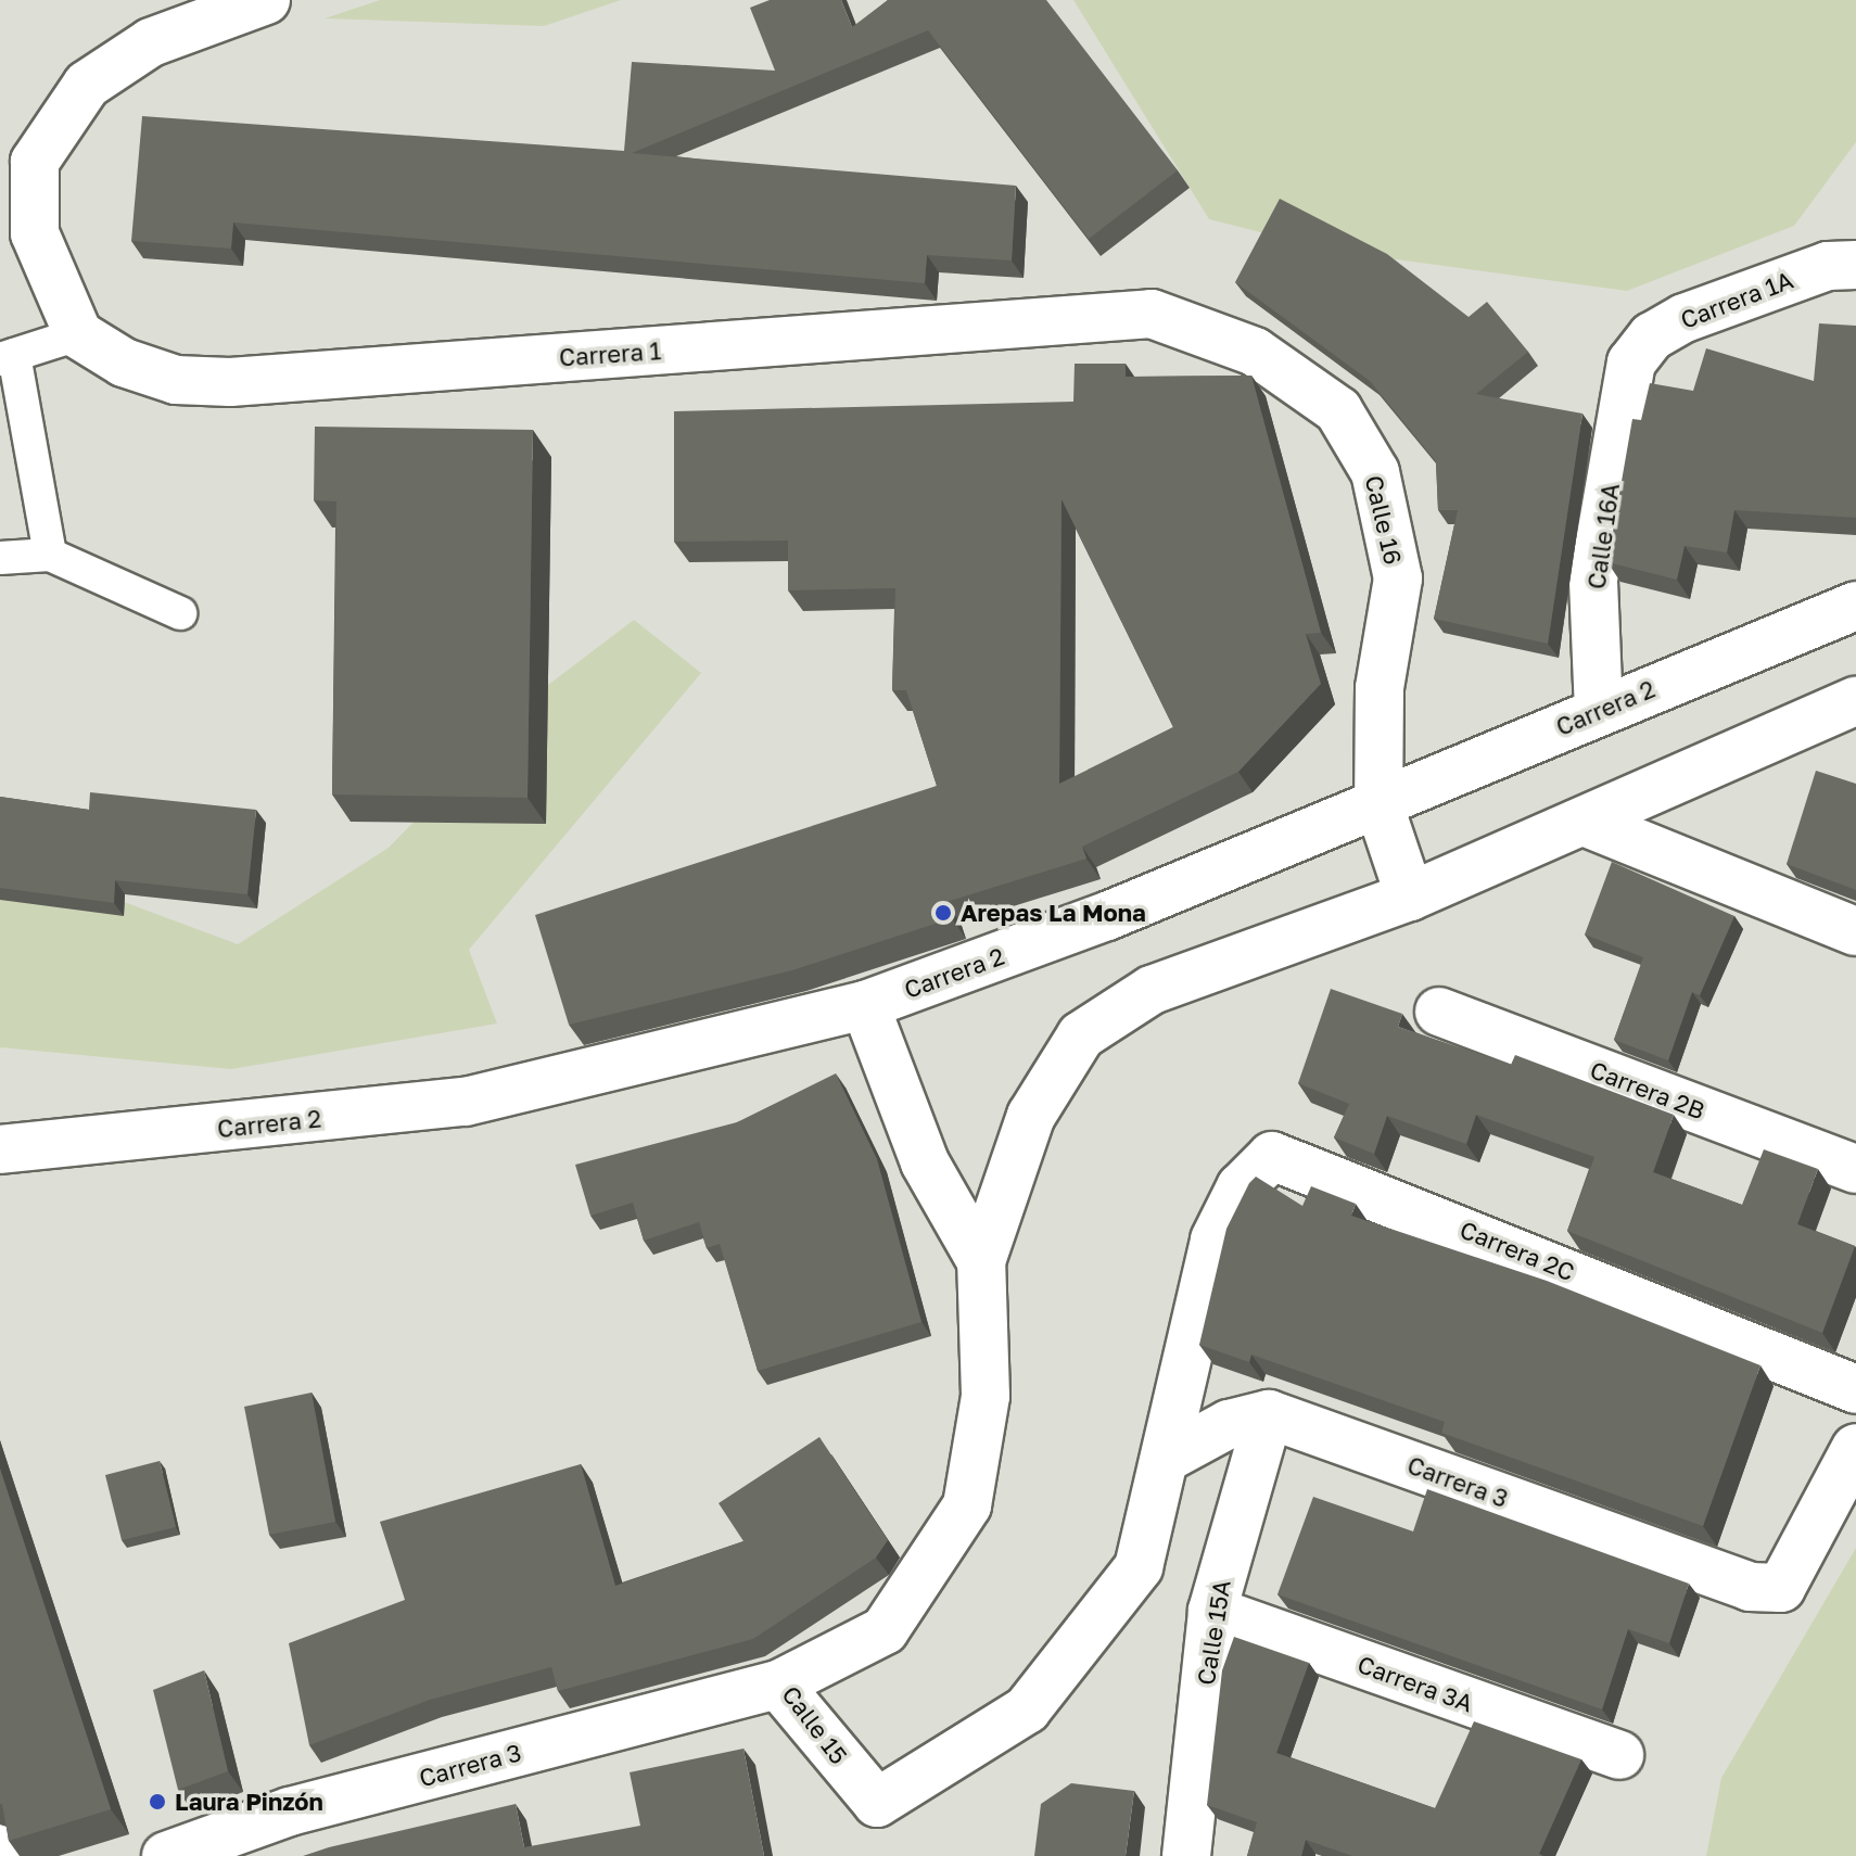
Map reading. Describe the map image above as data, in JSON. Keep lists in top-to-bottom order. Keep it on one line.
{"streets":{"street":["Carrera 1A","Carrera 1","Calle 16","Calle 16A","Carrera 2","Carrera 2B","Carrera 2C","Carrera 3","Calle 15A","Carrera 3A","Calle 15"]},"crossings":[["Carrera 1A","Calle 16A"],["Carrera 1","Calle 16"],["Calle 16","Carrera 2"],["Calle 16A","Carrera 2"],["Carrera 2","Calle 15"],["Carrera 2C","Calle 15"],["Carrera 3","Calle 15A"],["Carrera 3","Calle 15"],["Calle 15A","Carrera 3A"]],"places":["Arepas La Mona","Laura Pinzón"]}
